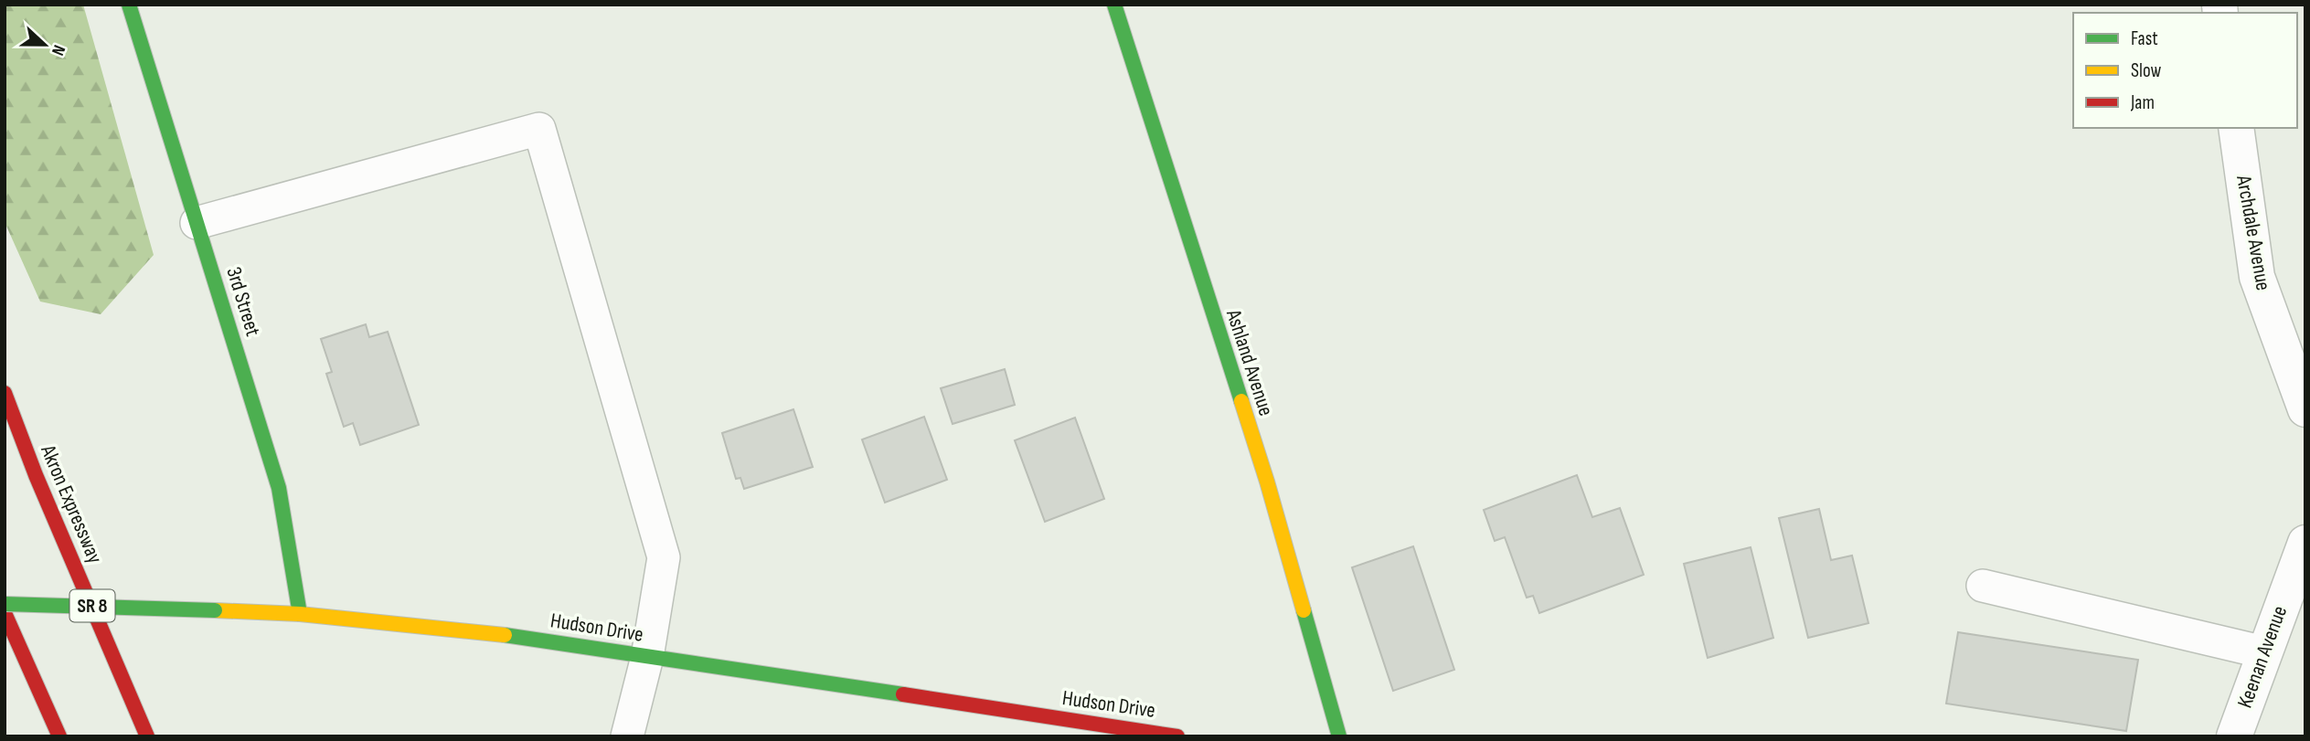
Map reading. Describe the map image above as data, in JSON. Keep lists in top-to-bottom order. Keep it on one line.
{"streets":{"main road":["3rd Street","Ashland Avenue","Akron Expressway","SR 8","Hudson Drive"],"street":["Archdale Avenue","Keenan Avenue"]},"crossings":[["3rd Street","Hudson Drive"]],"legend":["Fast","Slow","Jam"],"north":"right"}
